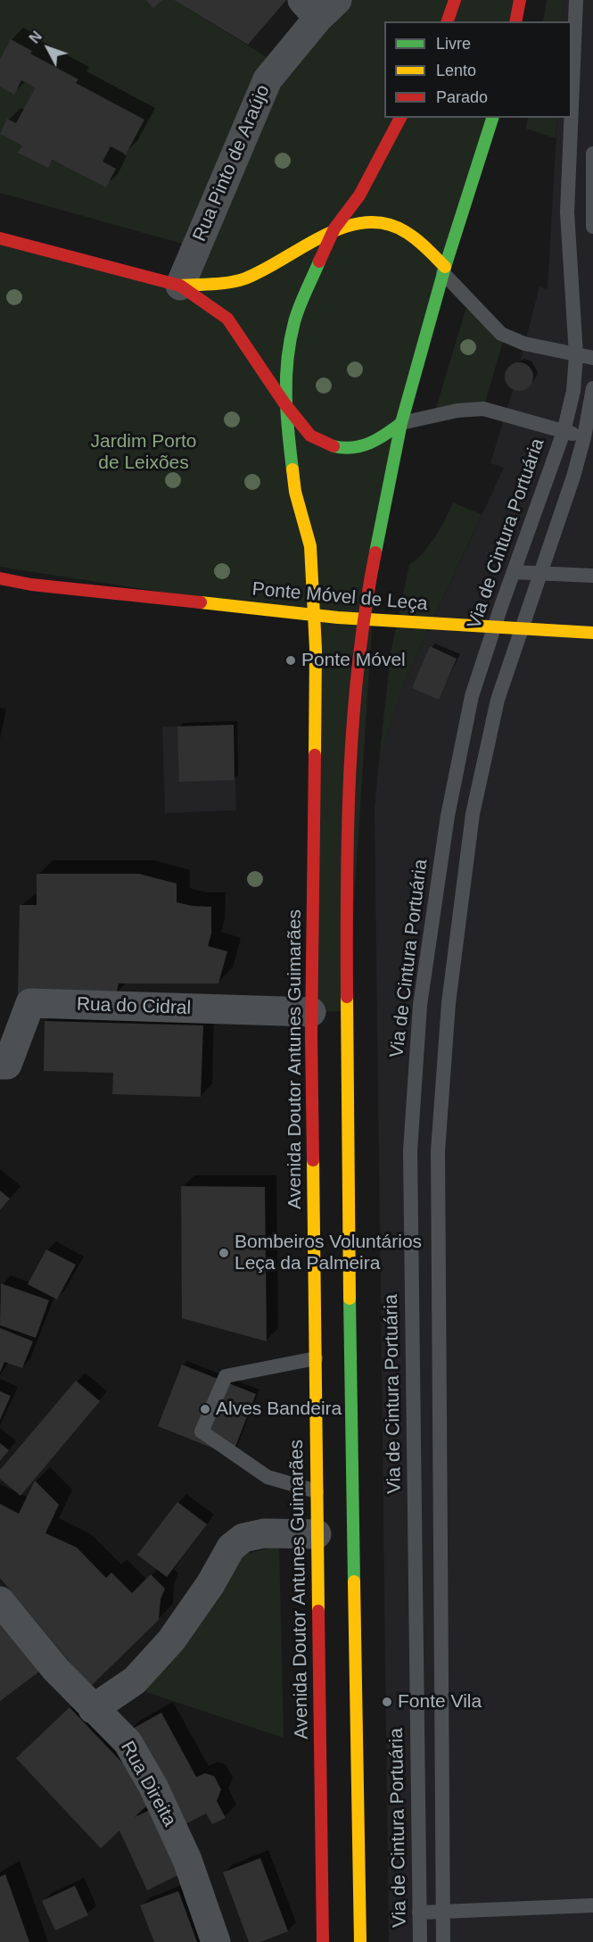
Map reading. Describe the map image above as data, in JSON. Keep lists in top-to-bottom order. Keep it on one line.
{"streets":{"main road":["Ponte Móvel de Leça","Avenida Doutor Antunes Guimarães"],"street":["Rua Pinto de Araújo","Rua do Cidral","Rua Direita"],"lane":["Via de Cintura Portuária"]},"crossings":[["Rua do Cidral","Avenida Doutor Antunes Guimarães"]],"parks":["Jardim Porto de Leixões"],"places":["Ponte Móvel","Bombeiros Voluntários Leça da Palmeira","Alves Bandeira","Fonte Vila"],"legend":["Livre","Lento","Parado"],"north":"top left"}
